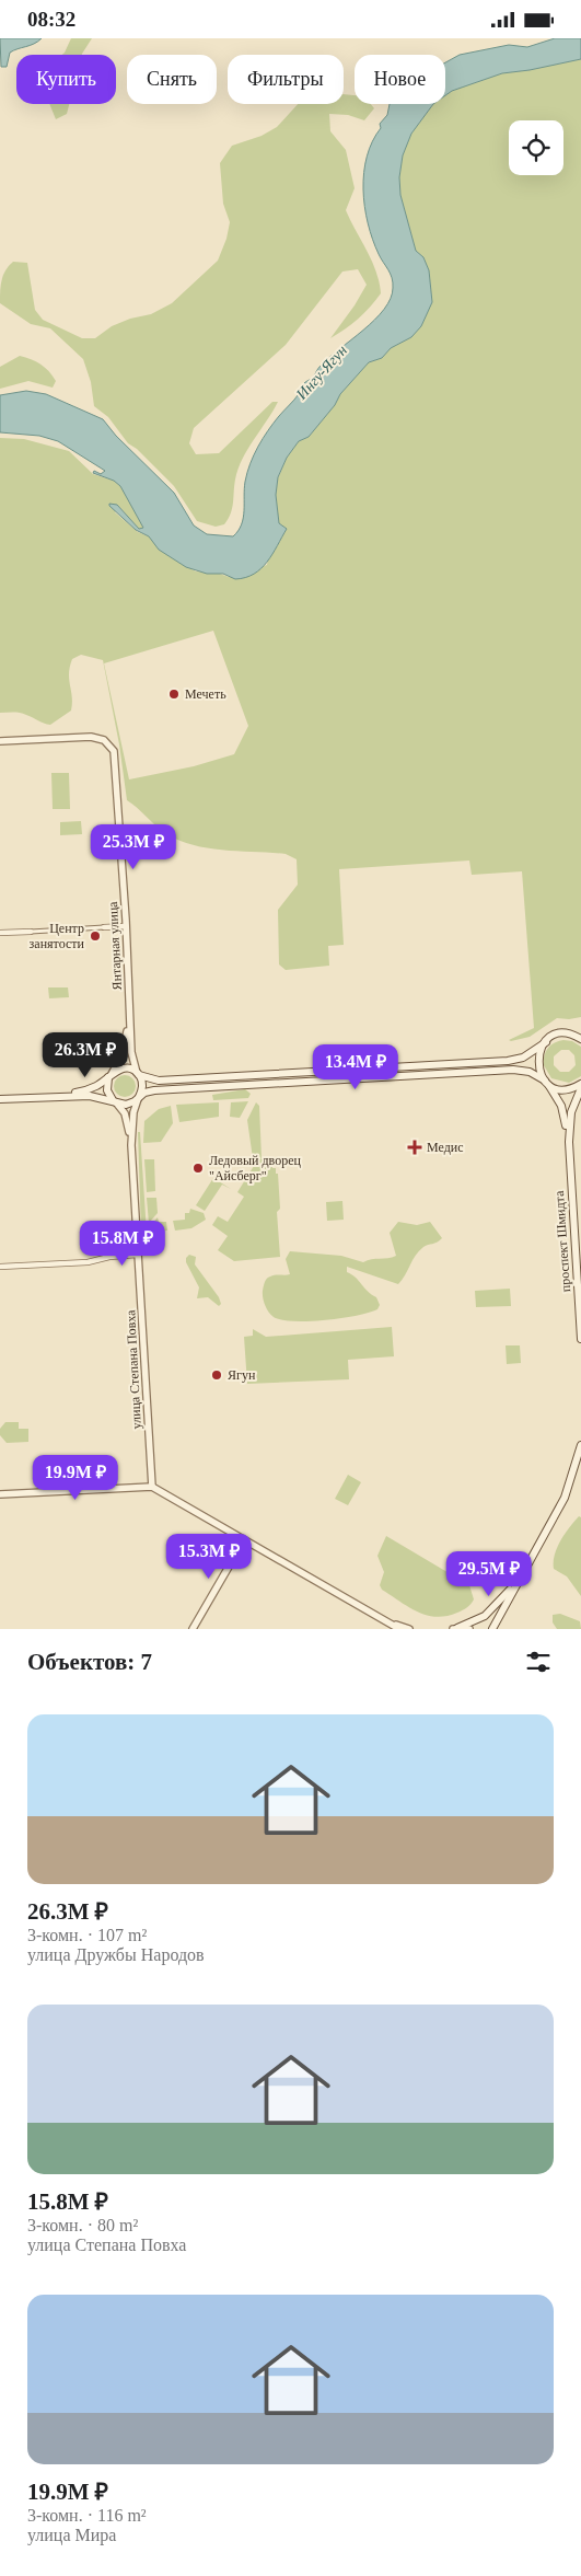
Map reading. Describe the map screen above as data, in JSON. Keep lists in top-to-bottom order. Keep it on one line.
{"streets":{"main road":["проспект Шмидта"],"street":["Янтарная улица","улица Степана Повха"]},"water":["Ингу-Ягун"],"places":{"other":["Мечеть","Центр занятости","Ледовый дворец \"Айсберг\"","Ягун"],"health":["Медис"]},"page":{"status":"08:32","chip":["Купить","Снять","Фильтры","Новое"],"price":["25.3M ₽","26.3M ₽","13.4M ₽","15.8M ₽","19.9M ₽","15.3M ₽","29.5M ₽"],"heading":"Объектов: 7","list":[{"name":"26.3M ₽","note":"3-комн. · 107 m² · улица Дружбы Народов"},{"name":"15.8M ₽","note":"3-комн. · 80 m² · улица Степана Повха"},{"name":"19.9M ₽","note":"3-комн. · 116 m² · улица Мира"}]}}
